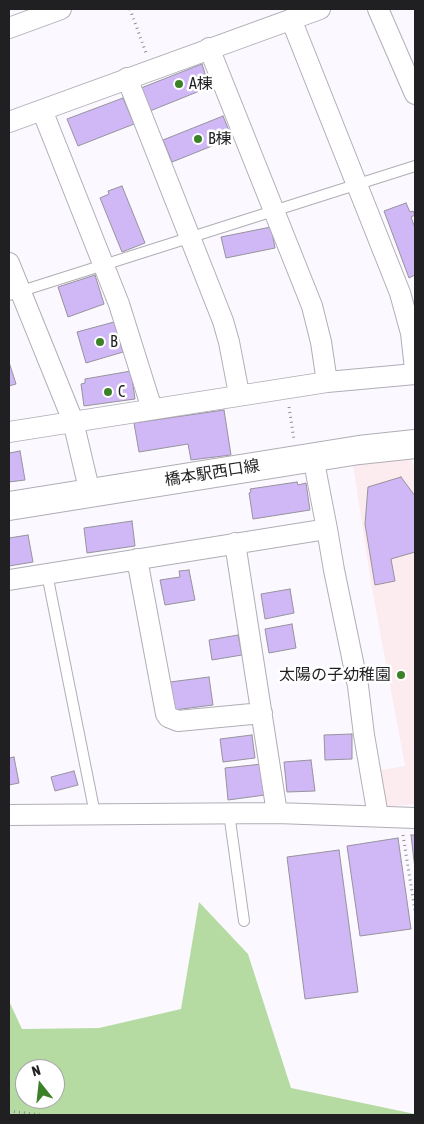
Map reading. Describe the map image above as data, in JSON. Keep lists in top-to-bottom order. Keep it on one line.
{"streets":{"street":["橋本駅西口線"]},"places":["A棟","B棟","B","C","太陽の子幼稚園"],"north":"top"}
